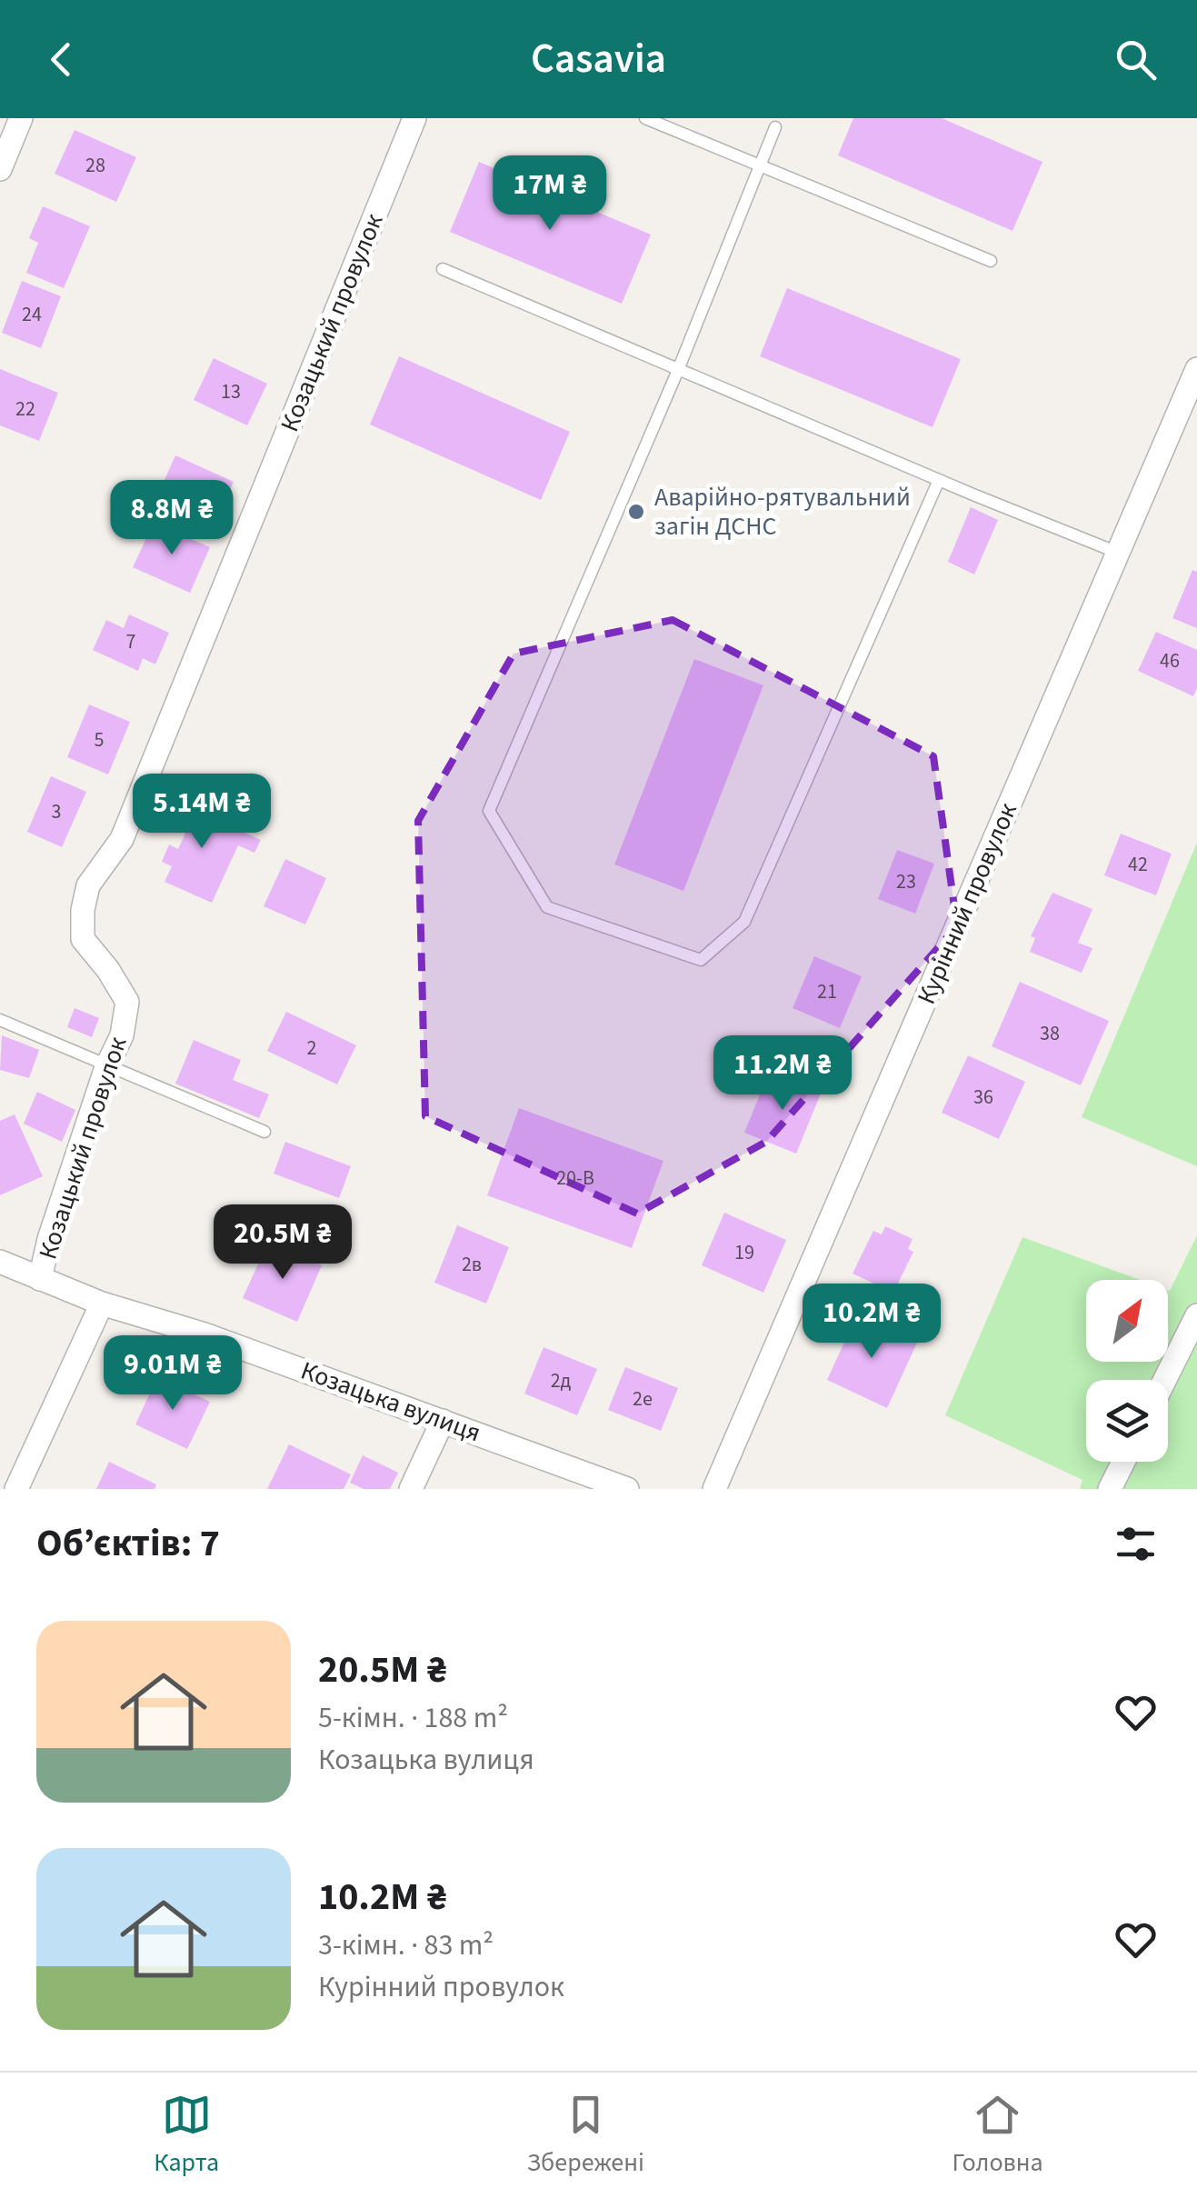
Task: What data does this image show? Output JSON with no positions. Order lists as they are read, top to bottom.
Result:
{
  "streets": {
    "street": ["Козацький провулок", "Курінний провулок", "Козацька вулиця"]
  },
  "crossings": [
    ["Козацький провулок", "Козацька вулиця"]
  ],
  "places": ["Аварійно-рятувальний загін ДСНС"],
  "house_numbers": [
    "28",
    "24",
    "13",
    "22",
    "7",
    "46",
    "5",
    "3",
    "42",
    "23",
    "21",
    "38",
    "2",
    "36",
    "20-В",
    "19",
    "2в",
    "2д",
    "2е"
  ],
  "north": "top right",
  "page": {
    "header": "Casavia",
    "price": [
      "17M ₴",
      "8.8M ₴",
      "5.14M ₴",
      "11.2M ₴",
      "20.5M ₴",
      "10.2M ₴",
      "9.01M ₴"
    ],
    "heading": "Об’єктів: 7",
    "list": [
      {
        "name": "20.5M ₴",
        "note": "5-кімн. · 188 m² · Козацька вулиця"
      },
      {
        "name": "10.2M ₴",
        "note": "3-кімн. · 83 m² · Курінний провулок"
      }
    ],
    "tabs": ["Карта", "Збережені", "Головна"]
  }
}
